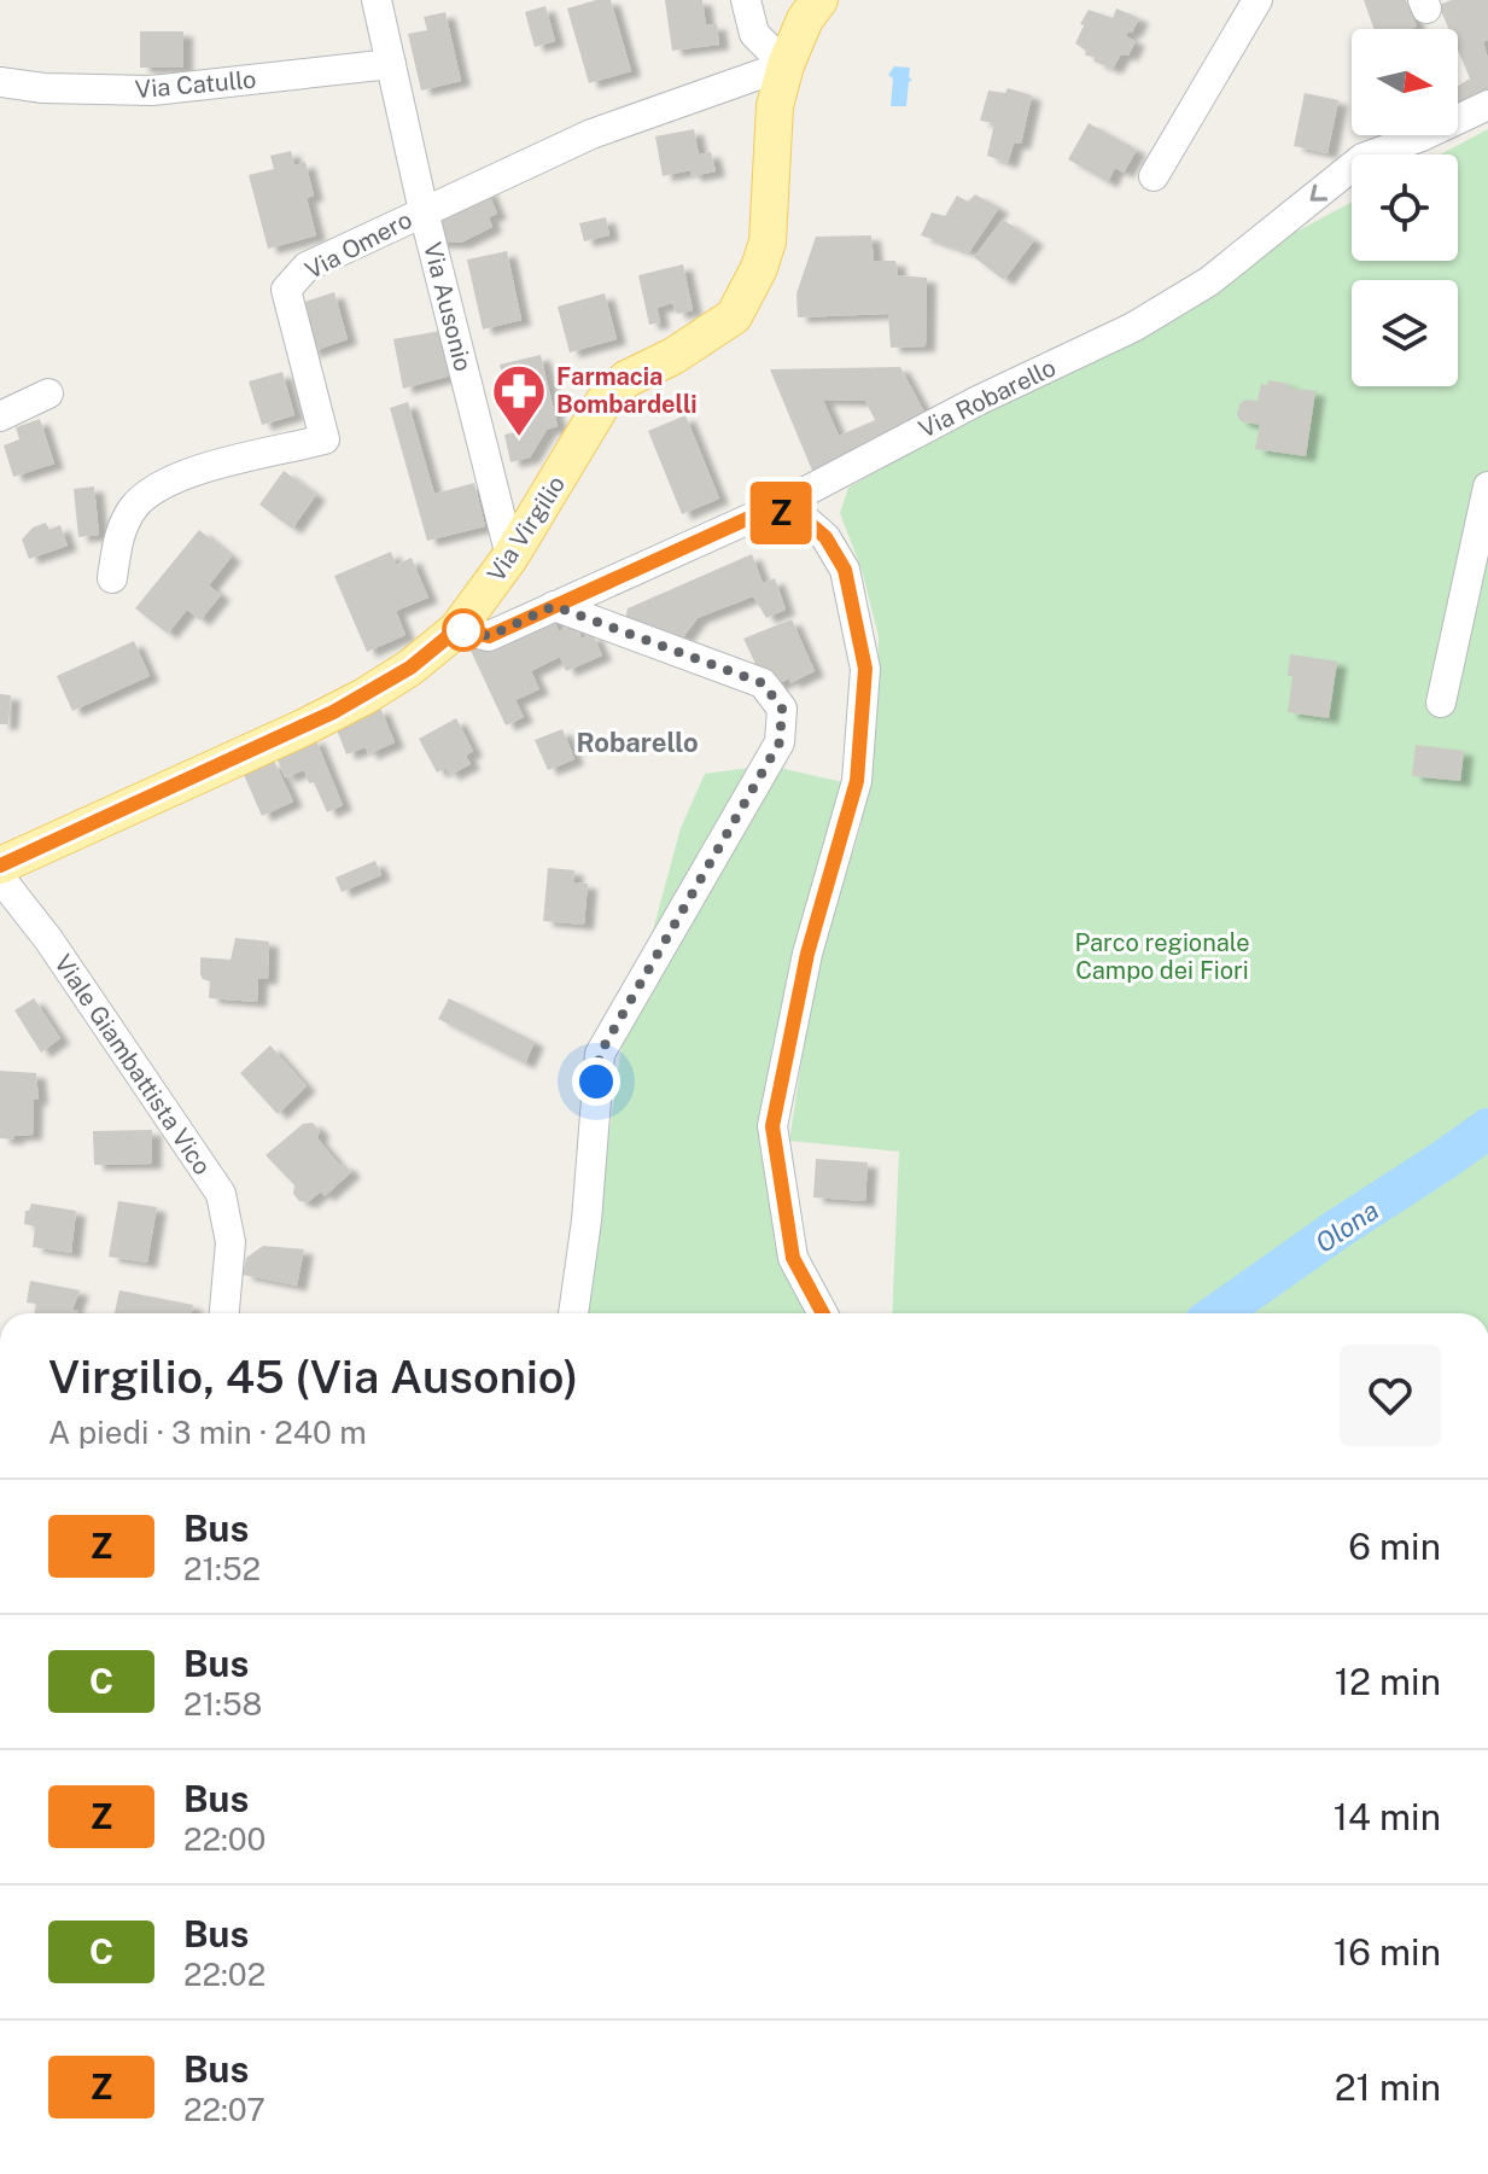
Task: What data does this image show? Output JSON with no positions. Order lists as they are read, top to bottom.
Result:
{
  "streets": {
    "main road": ["Via Virgilio"],
    "street": [
      "Via Catullo",
      "Via Omero",
      "Via Ausonio",
      "Via Robarello",
      "Viale Giambattista Vico"
    ]
  },
  "crossings": [
    ["Via Catullo", "Via Ausonio"],
    ["Via Omero", "Via Ausonio"],
    ["Via Omero", "Via Virgilio"],
    ["Via Ausonio", "Via Virgilio"],
    ["Via Robarello", "Via Virgilio"]
  ],
  "one_way": ["Via Robarello"],
  "districts": ["Robarello"],
  "water": ["Olona"],
  "parks": ["Parco regionale Campo dei Fiori"],
  "places": {
    "pharmacy": ["Farmacia Bombardelli"]
  },
  "lines": ["bus line Z"],
  "north": "right",
  "page": {
    "on_map": "Z",
    "heading": ["Virgilio, 45 (Via Ausonio)", "A piedi · 3 min · 240 m"],
    "list": [
      {
        "mark": "Z",
        "name": "Bus",
        "note": "21:52",
        "value": "6 min"
      },
      {
        "mark": "C",
        "name": "Bus",
        "note": "21:58",
        "value": "12 min"
      },
      {
        "mark": "Z",
        "name": "Bus",
        "note": "22:00",
        "value": "14 min"
      },
      {
        "mark": "C",
        "name": "Bus",
        "note": "22:02",
        "value": "16 min"
      },
      {
        "mark": "Z",
        "name": "Bus",
        "note": "22:07",
        "value": "21 min"
      }
    ]
  }
}
